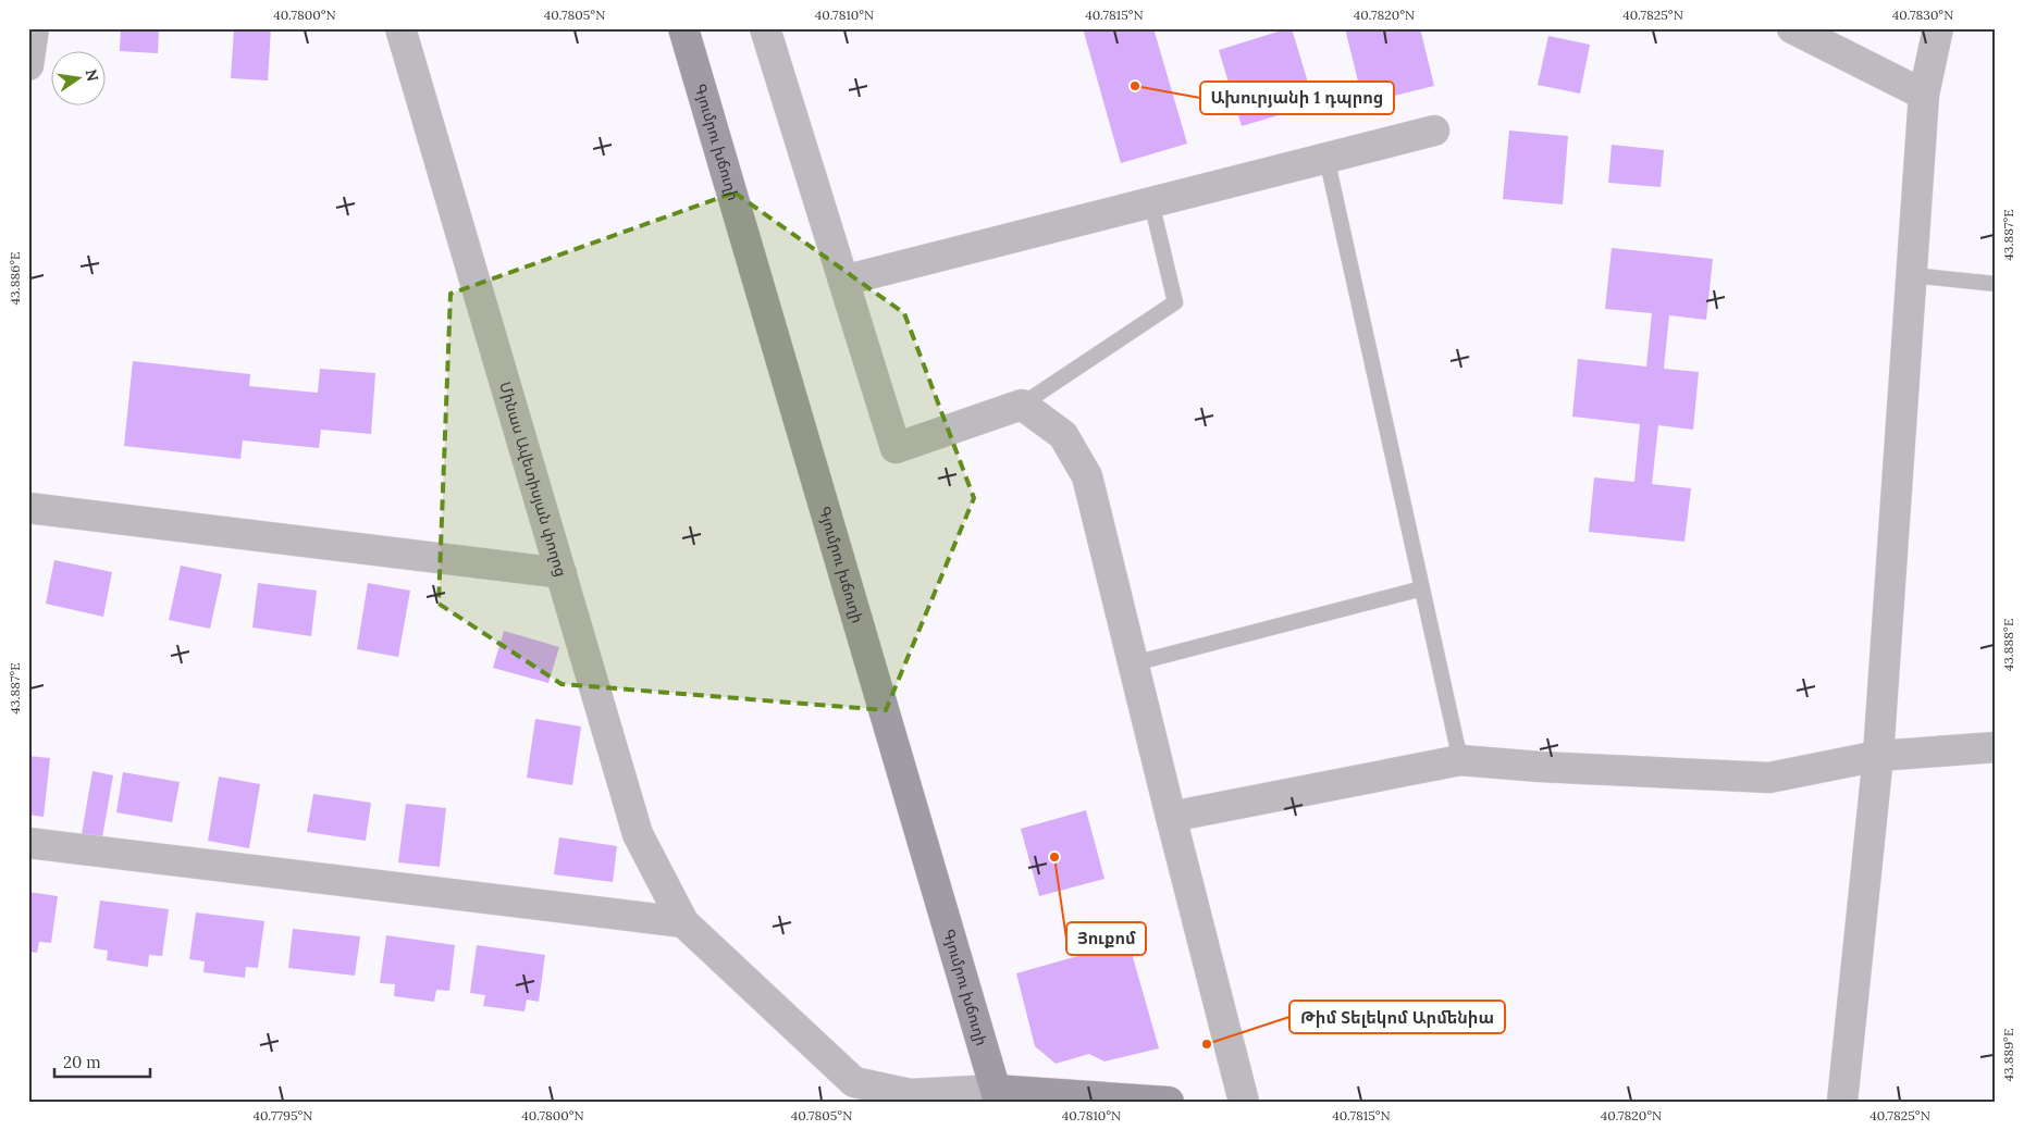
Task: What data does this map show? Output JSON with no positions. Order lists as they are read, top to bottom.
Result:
{
  "streets": {
    "main road": ["Գյումրու խճուղի"],
    "street": ["Մինաս Ավետիսյան փողոց"]
  },
  "crossings": [
    ["Գյումրու խճուղի", "Մինաս Ավետիսյան փողոց"]
  ],
  "places": ["Ախուրյանի 1 դպրոց", "Յուքոմ", "Թիմ Տելեկոմ Արմենիա"],
  "scale_bar": "20 m",
  "north": "right",
  "coordinates": [
    "40.7800°N",
    "40.7805°N",
    "40.7810°N",
    "40.7815°N",
    "40.7820°N",
    "40.7825°N",
    "40.7830°N",
    "43.887°E",
    "43.886°E",
    "43.888°E",
    "43.889°E",
    "40.7795°N"
  ]
}
